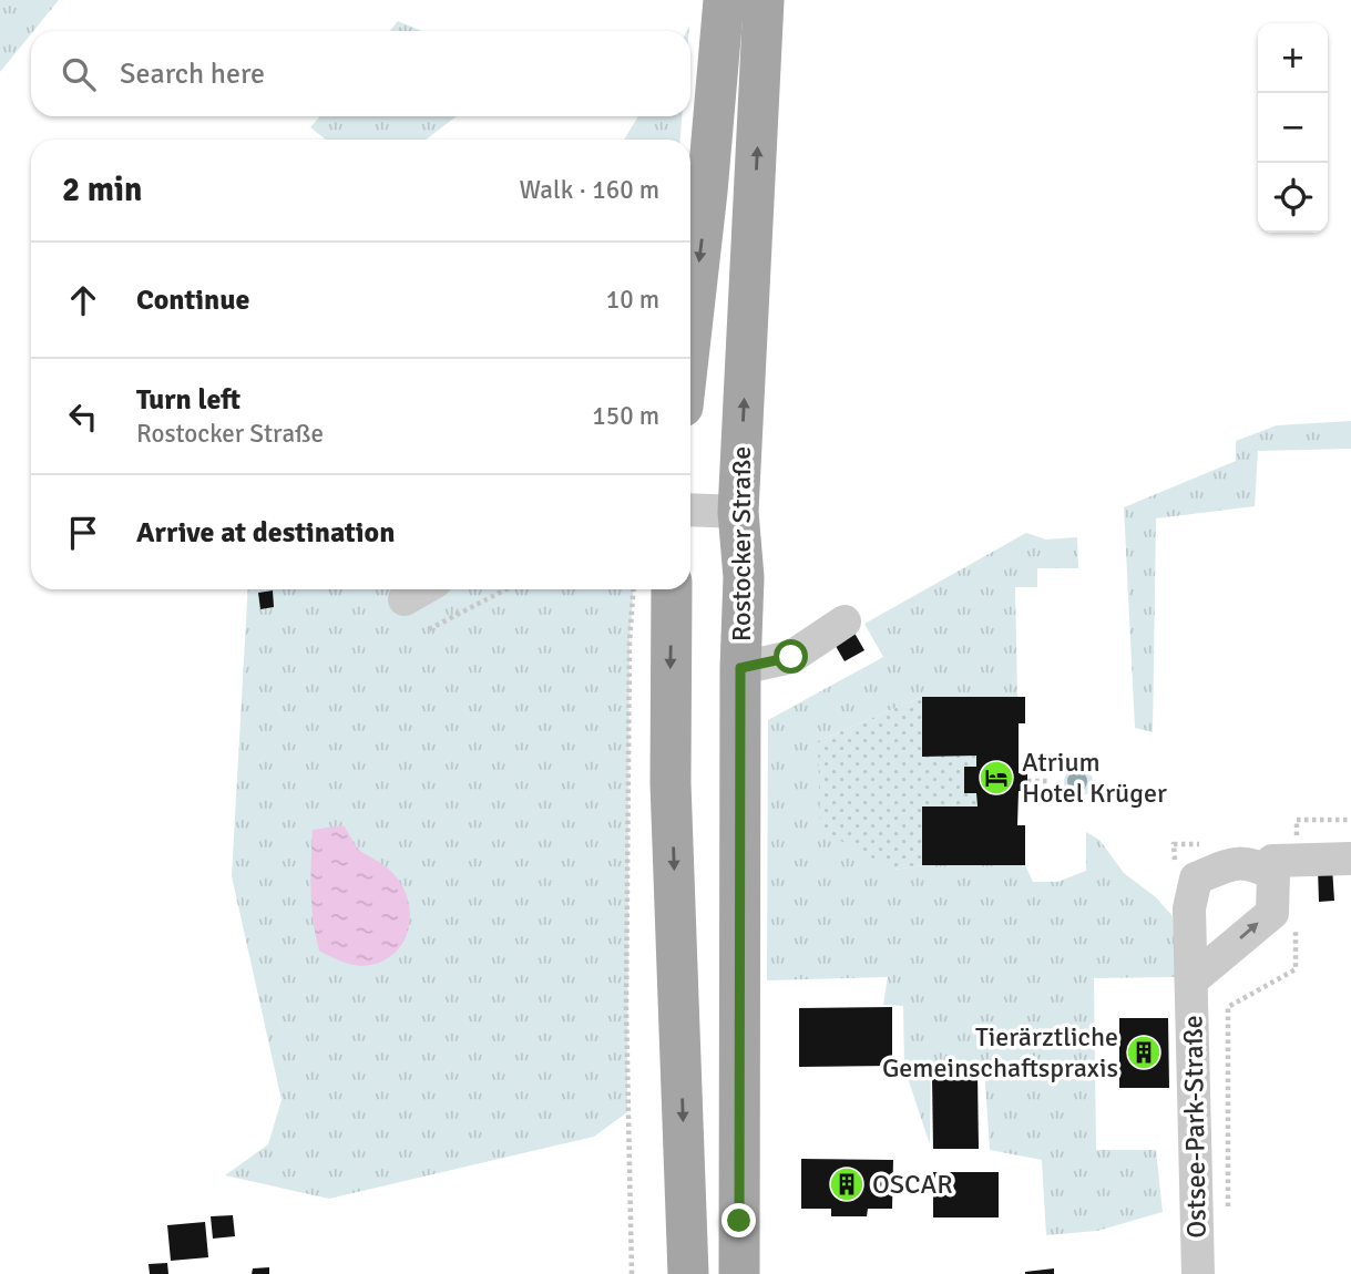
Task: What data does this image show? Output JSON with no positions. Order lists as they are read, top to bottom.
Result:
{
  "streets": {
    "main road": ["Rostocker Straße"],
    "street": ["Ostsee-Park-Straße"]
  },
  "places": {
    "hotel": ["Atrium Hotel Krüger"],
    "building": ["Tierärztliche Gemeinschaftspraxis", "OSCAR"]
  },
  "page": {
    "map_buttons": ["+", "−"],
    "search": "Search here",
    "heading": ["2 min", "Walk · 160 m"],
    "list": [
      ["Continue", "10 m"],
      ["Turn left", "Rostocker Straße", "150 m"],
      "Arrive at destination"
    ]
  }
}
